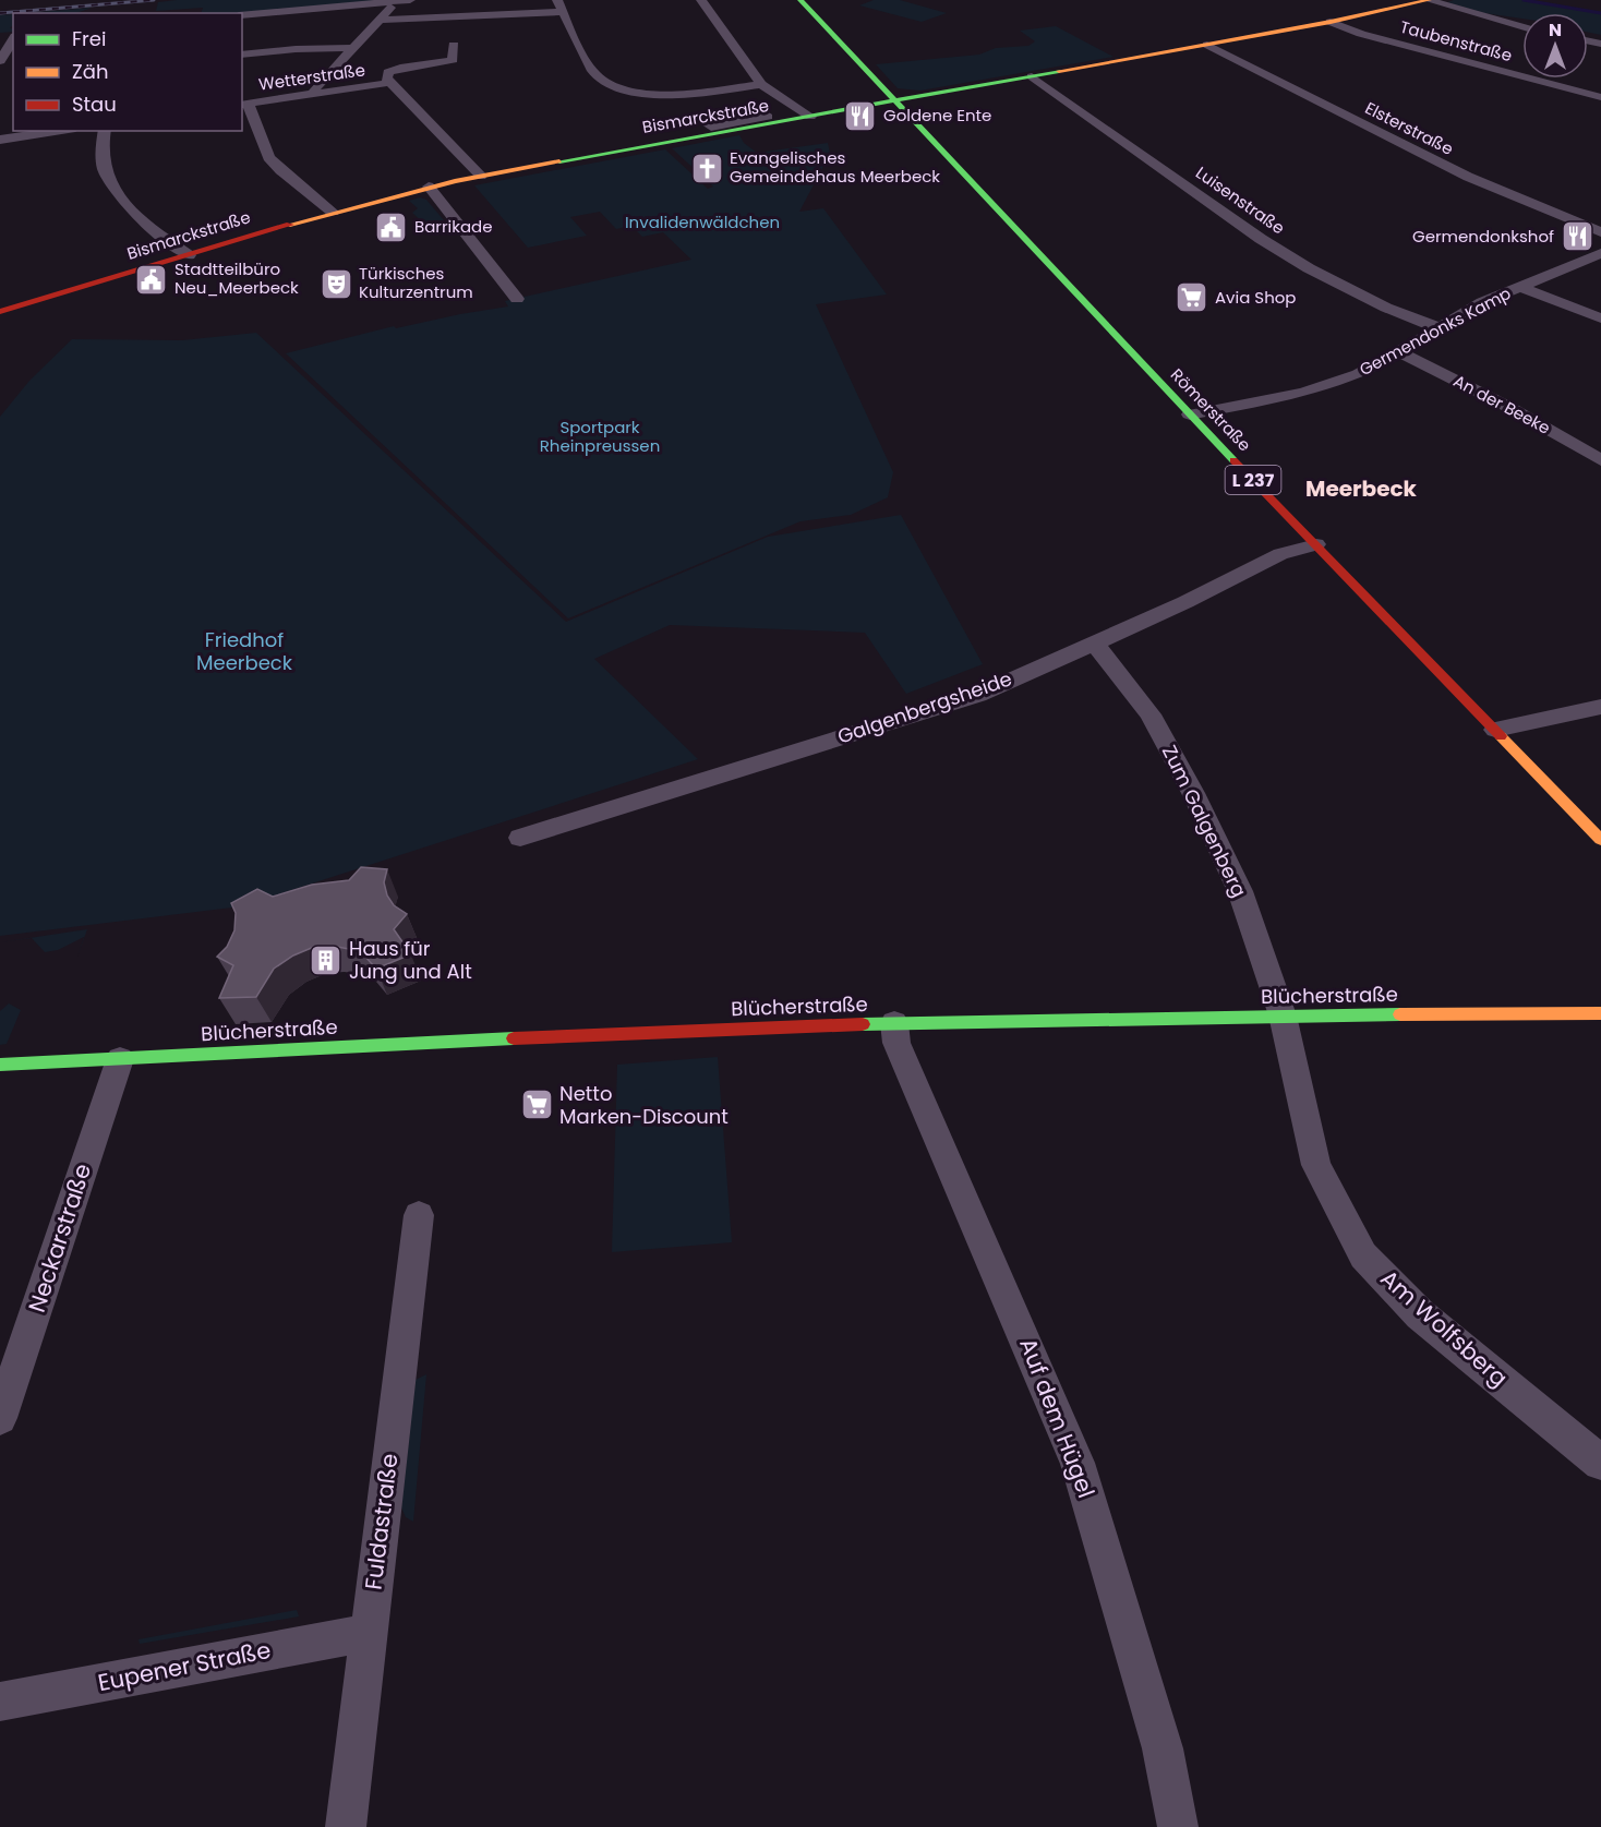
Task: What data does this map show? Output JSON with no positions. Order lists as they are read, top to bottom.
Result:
{
  "streets": {
    "main road": [
      "Bismarckstraße",
      "Römerstraße",
      "L 237",
      "Blücherstraße"
    ],
    "street": [
      "Taubenstraße",
      "Wetterstraße",
      "Elsterstraße",
      "Luisenstraße",
      "Germendonks Kamp",
      "An der Beeke",
      "Galgenbergsheide",
      "Zum Galgenberg",
      "Neckarstraße",
      "Am Wolfsberg",
      "Auf dem Hügel",
      "Fuldastraße",
      "Eupener Straße"
    ]
  },
  "crossings": [
    ["Taubenstraße", "Bismarckstraße"],
    ["Bismarckstraße", "Elsterstraße"],
    ["Bismarckstraße", "Luisenstraße"],
    ["Bismarckstraße", "Römerstraße"],
    ["Luisenstraße", "Germendonks Kamp"],
    ["Germendonks Kamp", "An der Beeke"],
    ["Germendonks Kamp", "Römerstraße"],
    ["Römerstraße", "Galgenbergsheide"],
    ["Galgenbergsheide", "Zum Galgenberg"],
    ["Zum Galgenberg", "Blücherstraße"],
    ["Zum Galgenberg", "Am Wolfsberg"],
    ["Blücherstraße", "Neckarstraße"],
    ["Blücherstraße", "Am Wolfsberg"],
    ["Blücherstraße", "Auf dem Hügel"],
    ["Fuldastraße", "Eupener Straße"]
  ],
  "districts": ["Meerbeck"],
  "parks": ["Invalidenwäldchen", "Sportpark Rheinpreussen", "Friedhof Meerbeck"],
  "places": {
    "restaurant": ["Goldene Ente", "Germendonkshof"],
    "church": ["Evangelisches Gemeindehaus Meerbeck"],
    "public building": ["Barrikade", "Stadtteilbüro Neu_Meerbeck"],
    "theatre": ["Türkisches Kulturzentrum"],
    "supermarket": ["Avia Shop", "Netto Marken-Discount"],
    "building": ["Haus für Jung und Alt"]
  },
  "legend": ["Frei", "Zäh", "Stau"],
  "north": "top"
}
